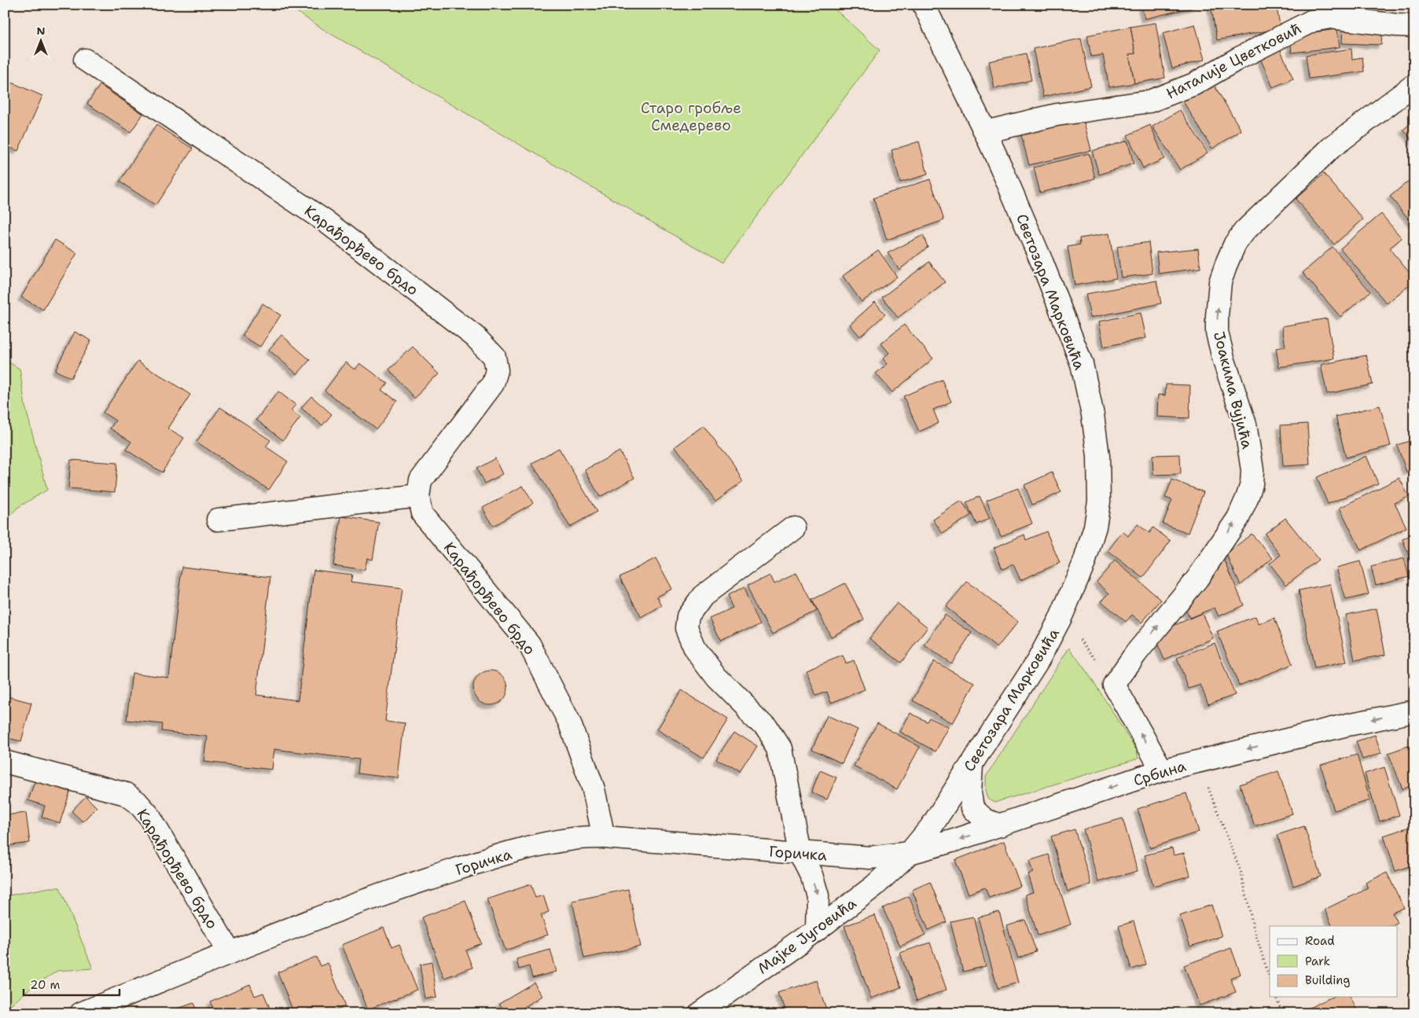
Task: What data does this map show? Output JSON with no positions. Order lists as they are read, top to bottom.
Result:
{
  "streets": {
    "street": [
      "Наталије Цветковић",
      "Карађорђево брдо",
      "Светозара Марковића",
      "Јоакима Вујића",
      "Србина",
      "Горичка",
      "Мајке Југовића"
    ]
  },
  "crossings": [
    ["Наталије Цветковић", "Светозара Марковића"],
    ["Карађорђево брдо", "Горичка"],
    ["Светозара Марковића", "Србина"],
    ["Светозара Марковића", "Горичка"],
    ["Светозара Марковића", "Мајке Југовића"],
    ["Србина", "Горичка"],
    ["Србина", "Мајке Југовића"],
    ["Горичка", "Мајке Југовића"]
  ],
  "one_way": ["Јоакима Вујића", "Србина"],
  "parks": ["Старо гробље Смедерево"],
  "legend": ["Road", "Park", "Building"],
  "scale_bar": "20 m",
  "north": "top"
}
